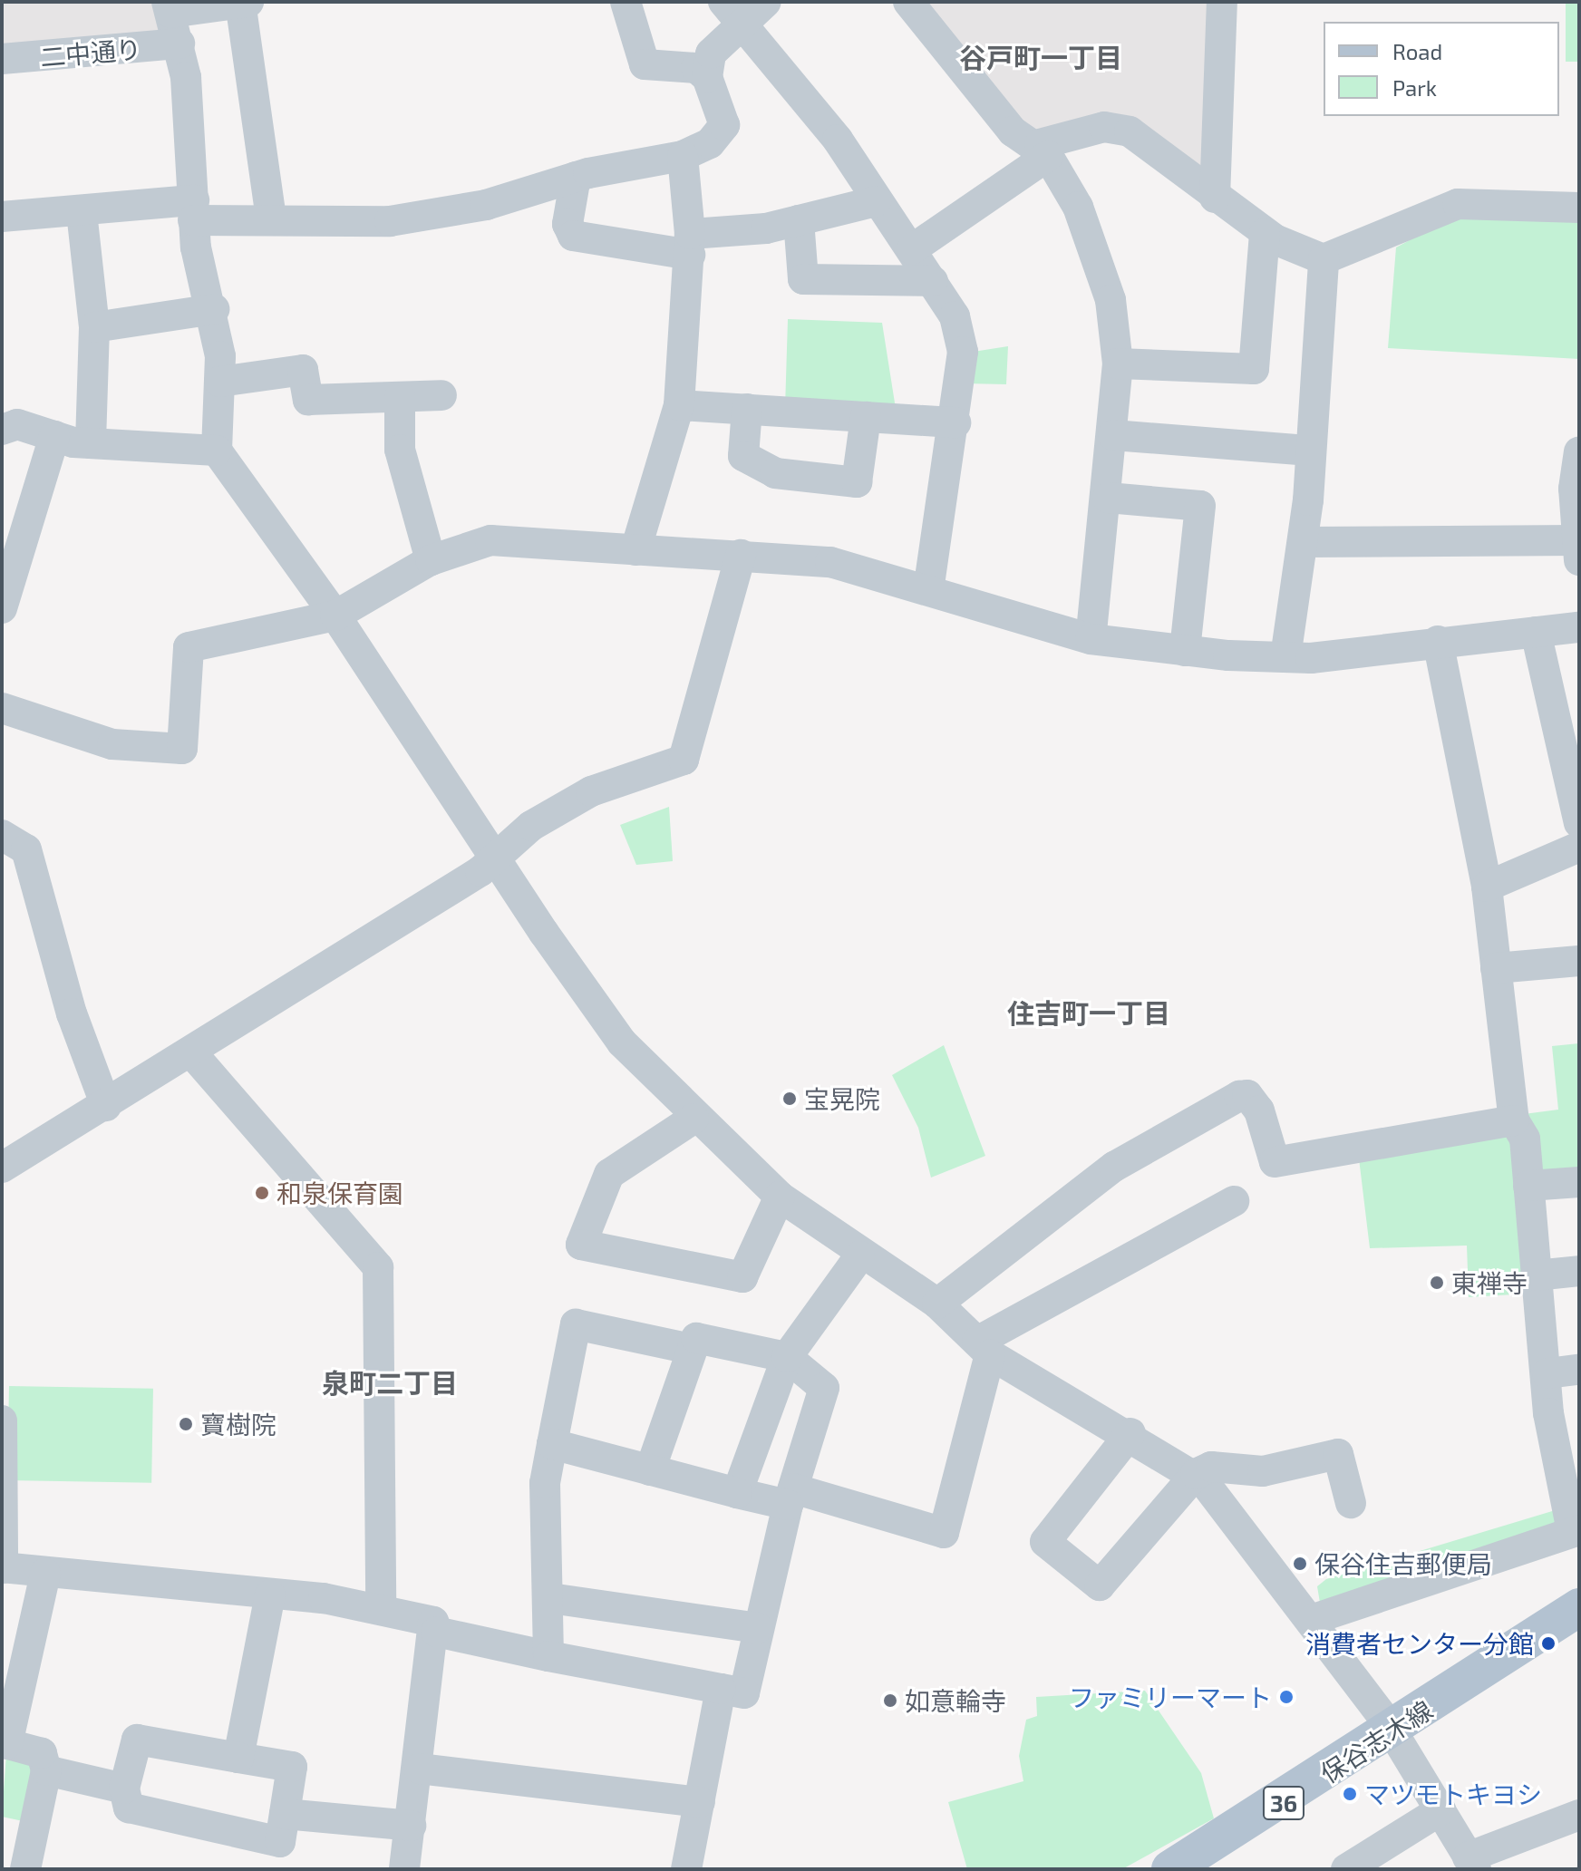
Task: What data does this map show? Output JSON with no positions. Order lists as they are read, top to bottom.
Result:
{
  "streets": {
    "main road": ["保谷志木線", "36"],
    "street": ["二中通り"]
  },
  "districts": ["谷戸町一丁目", "住吉町一丁目", "泉町二丁目"],
  "places": [
    "宝晃院",
    "和泉保育園",
    "東禅寺",
    "寶樹院",
    "保谷住吉郵便局",
    "消費者センター分館",
    "ファミリーマート",
    "如意輪寺",
    "マツモトキヨシ"
  ],
  "legend": ["Road", "Park"]
}
